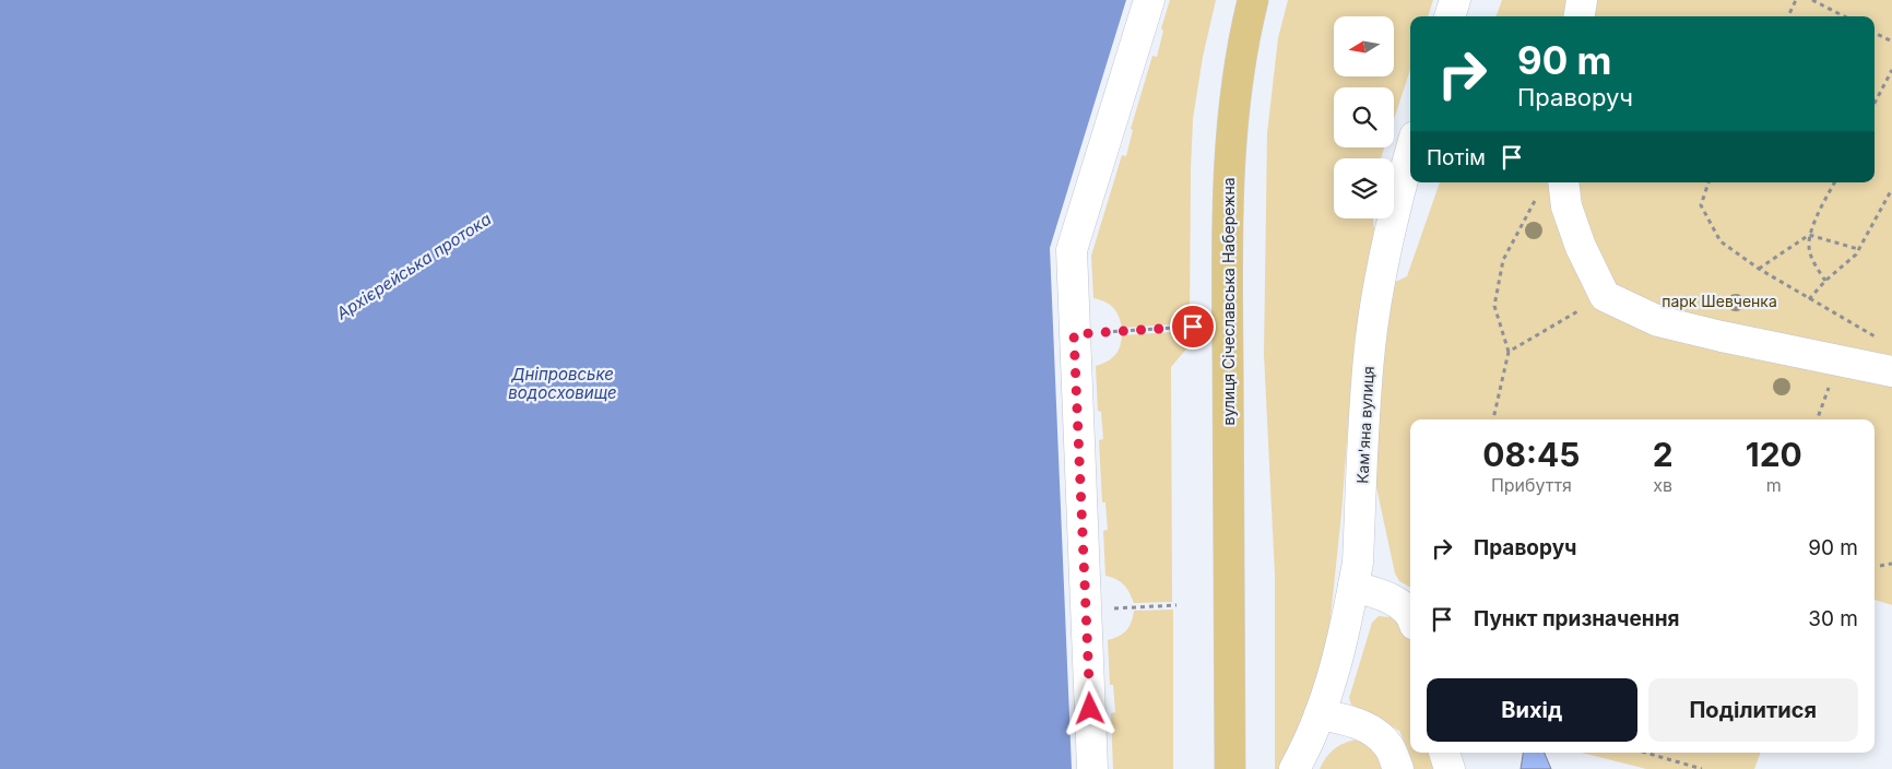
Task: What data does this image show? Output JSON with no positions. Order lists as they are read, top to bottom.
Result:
{
  "streets": {
    "main road": ["вулиця Січеславська Набережна"],
    "street": ["Кам'яна вулиця"]
  },
  "water": ["Архієрейська протока", "Дніпровське водосховище"],
  "parks": ["парк Шевченка"],
  "north": "left",
  "page": {
    "turn": ["90 m", "Праворуч"],
    "then": "Потім",
    "eta": [
      "08:45",
      "Прибуття",
      "2",
      "хв",
      "120",
      "m"
    ],
    "list": [
      {
        "name": "Праворуч",
        "value": "90 m"
      },
      {
        "name": "Пункт призначення",
        "value": "30 m"
      }
    ],
    "buttons": ["Вихід", "Поділитися"]
  }
}
